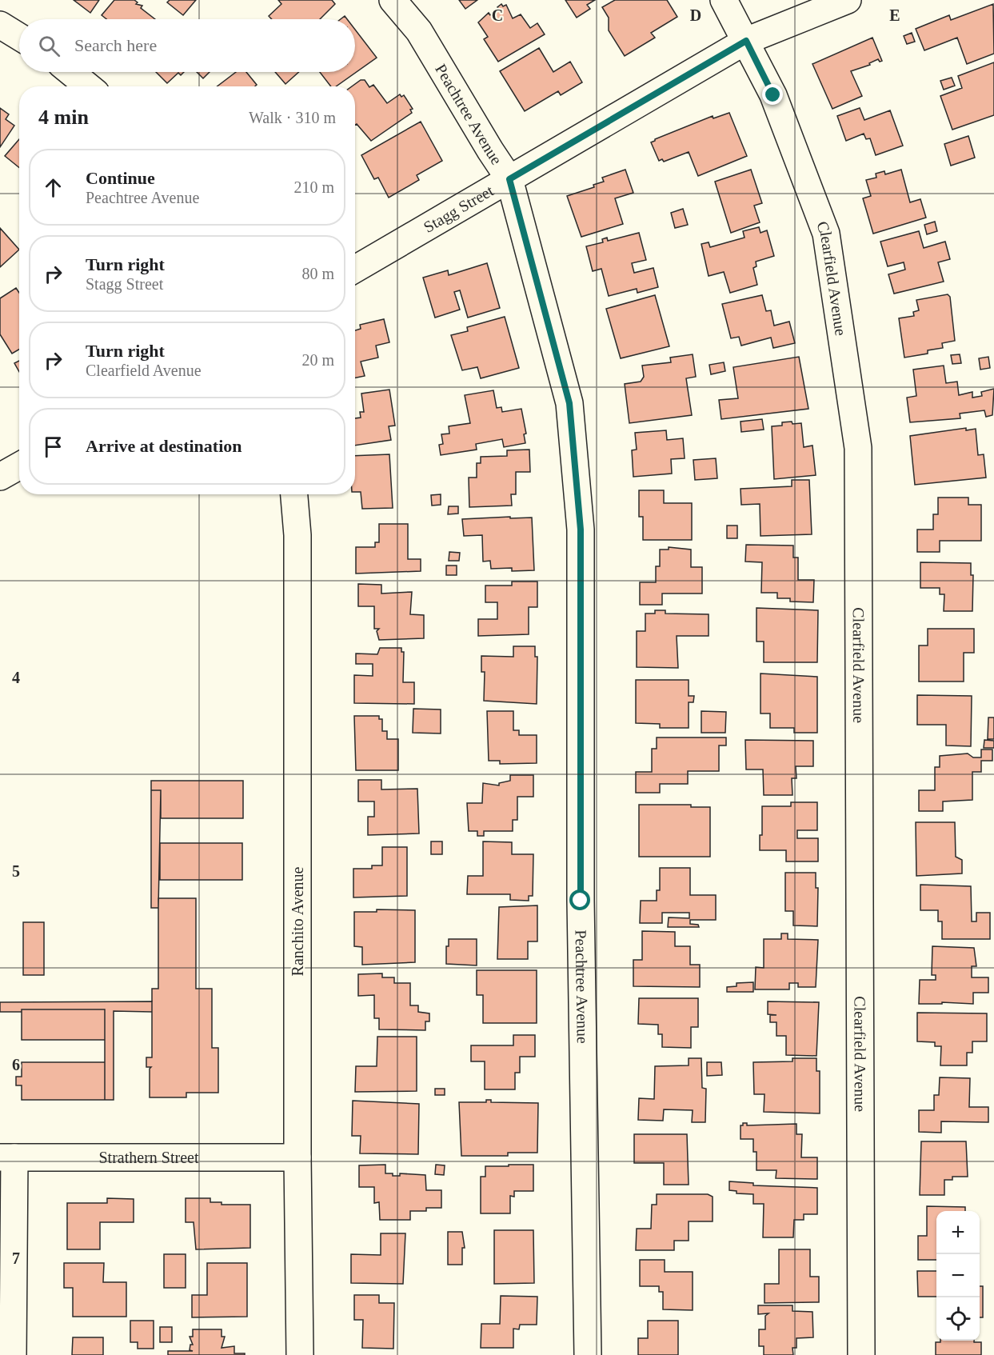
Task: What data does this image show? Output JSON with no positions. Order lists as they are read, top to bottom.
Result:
{
  "streets": {
    "street": [
      "Peachtree Avenue",
      "Stagg Street",
      "Clearfield Avenue",
      "Ranchito Avenue",
      "Strathern Street"
    ]
  },
  "crossings": [
    ["Peachtree Avenue", "Stagg Street"],
    ["Stagg Street", "Clearfield Avenue"],
    ["Ranchito Avenue", "Strathern Street"]
  ],
  "page": {
    "search": "Search here",
    "heading": ["4 min", "Walk · 310 m"],
    "list": [
      ["Continue", "Peachtree Avenue", "210 m"],
      ["Turn right", "Stagg Street", "80 m"],
      ["Turn right", "Clearfield Avenue", "20 m"],
      "Arrive at destination"
    ],
    "map_buttons": ["+", "−"]
  },
  "grid": {
    "columns": ["C", "D", "E"],
    "rows": [
      "4",
      "5",
      "6",
      "7"
    ]
  }
}
